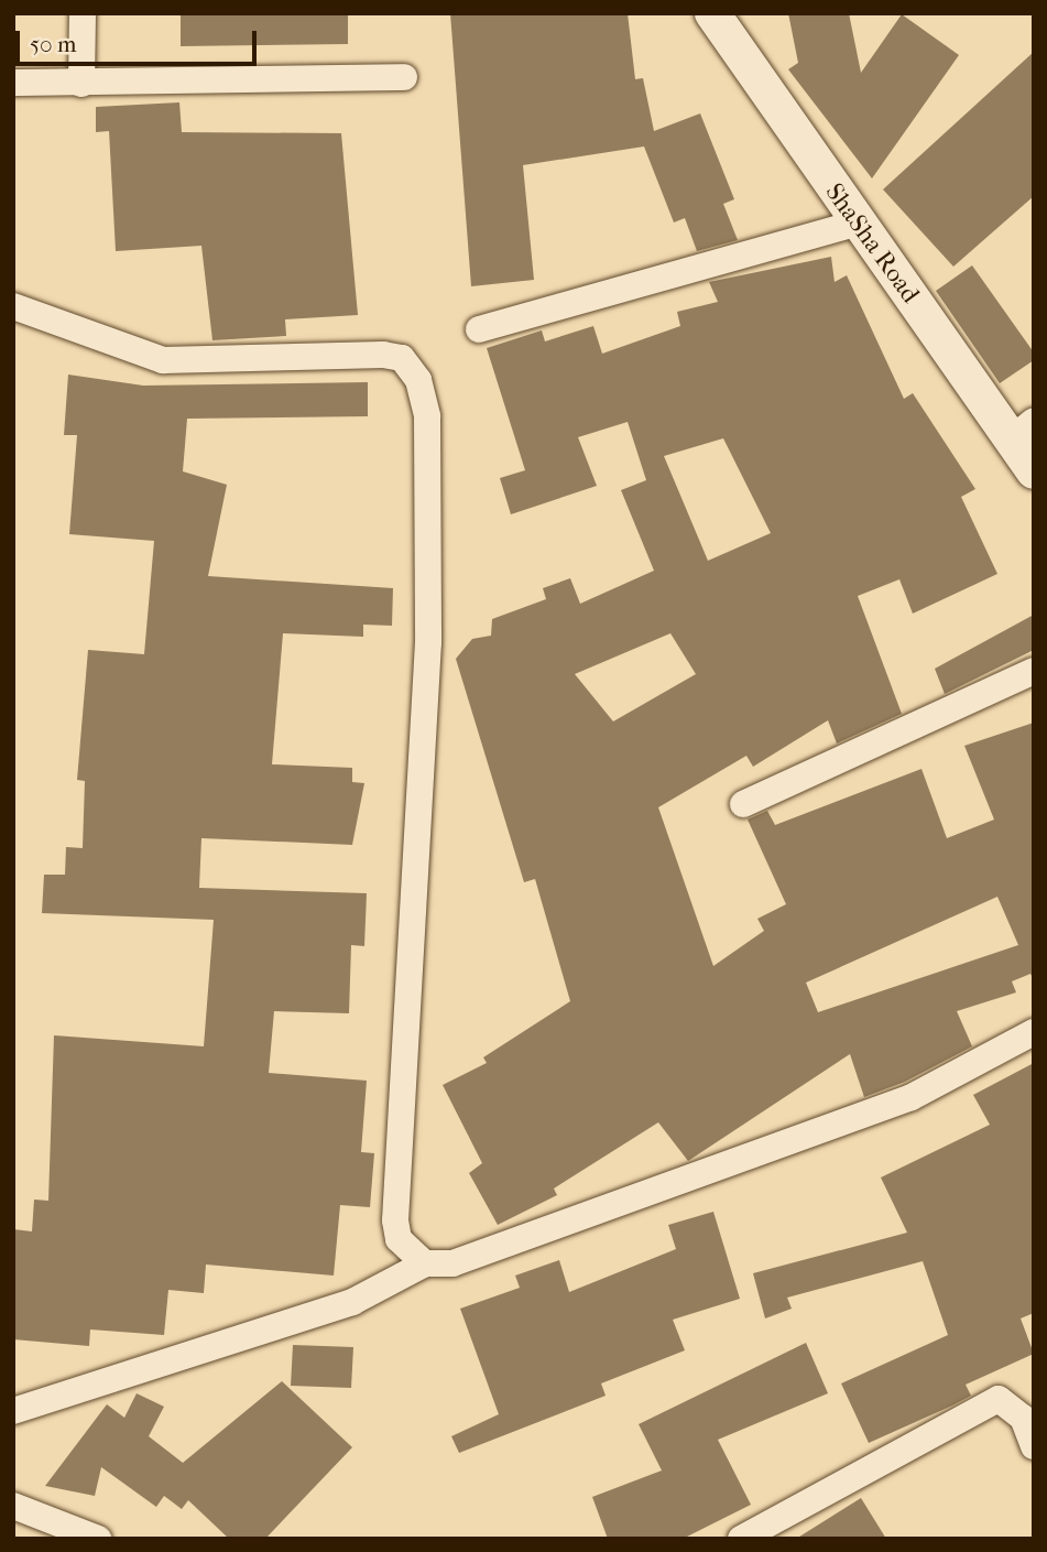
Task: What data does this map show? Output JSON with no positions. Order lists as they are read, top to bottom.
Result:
{
  "streets": {
    "street": ["ShaSha Road"]
  },
  "scale_bar": "50 m"
}
